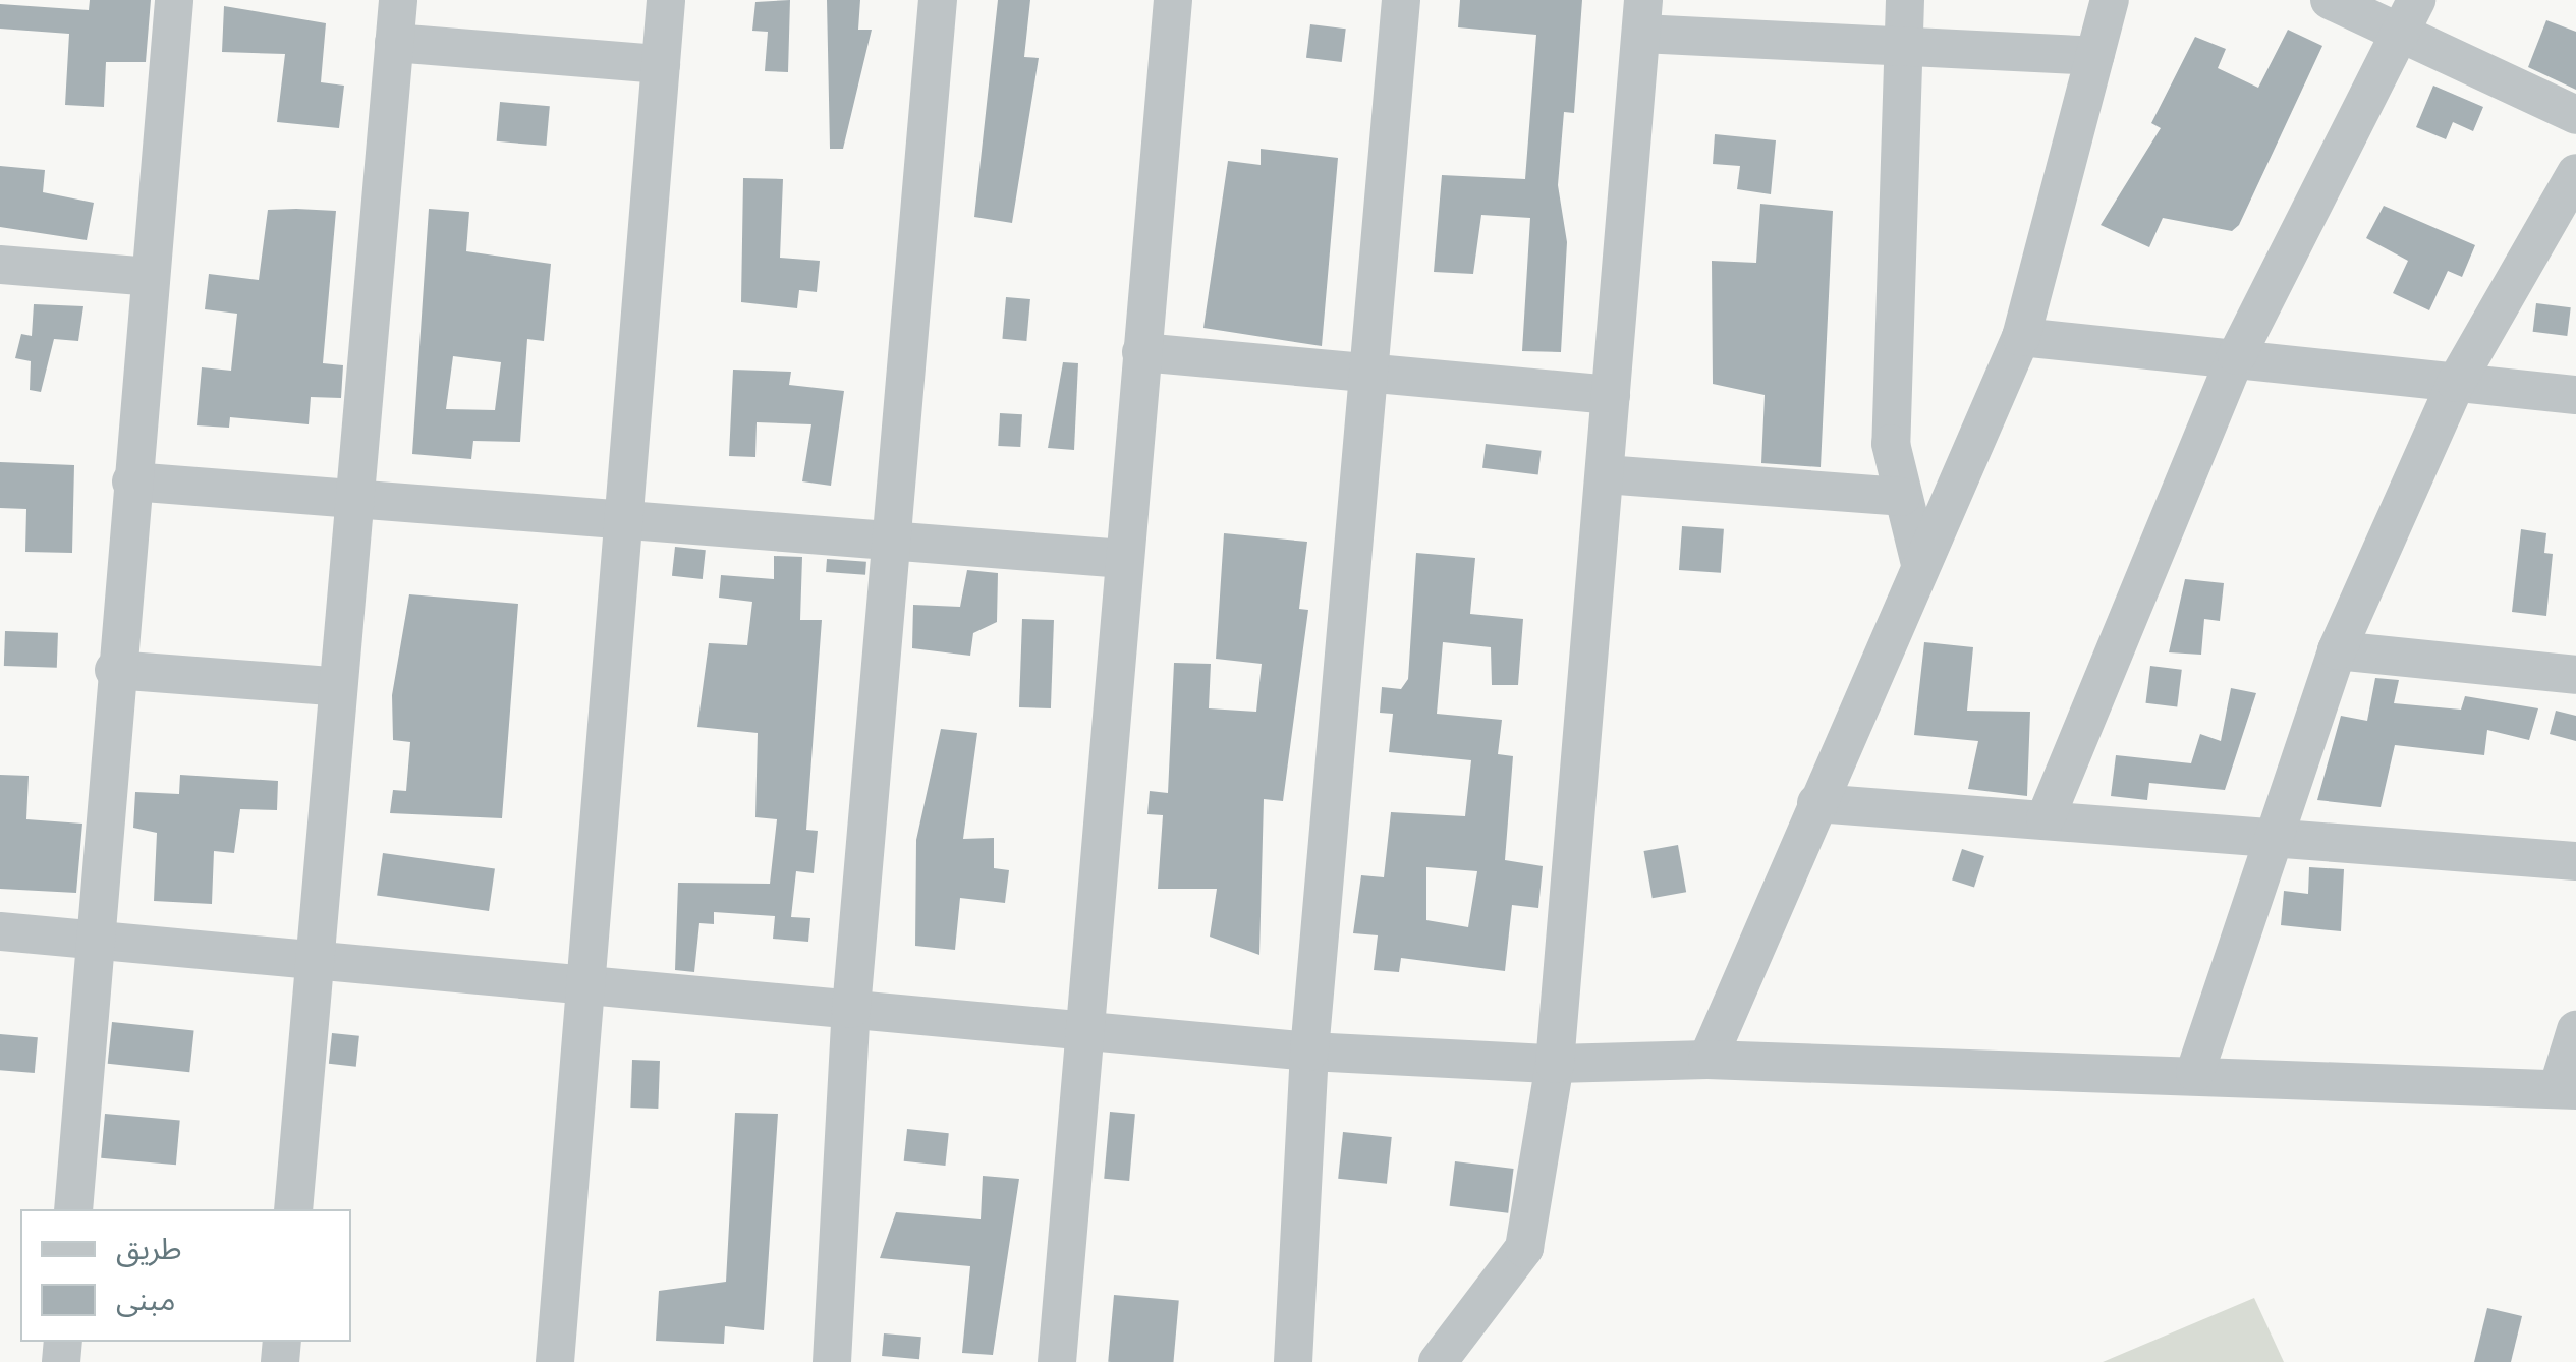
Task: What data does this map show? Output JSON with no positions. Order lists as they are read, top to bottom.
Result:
{
  "legend": ["طريق", "مبنى"]
}
